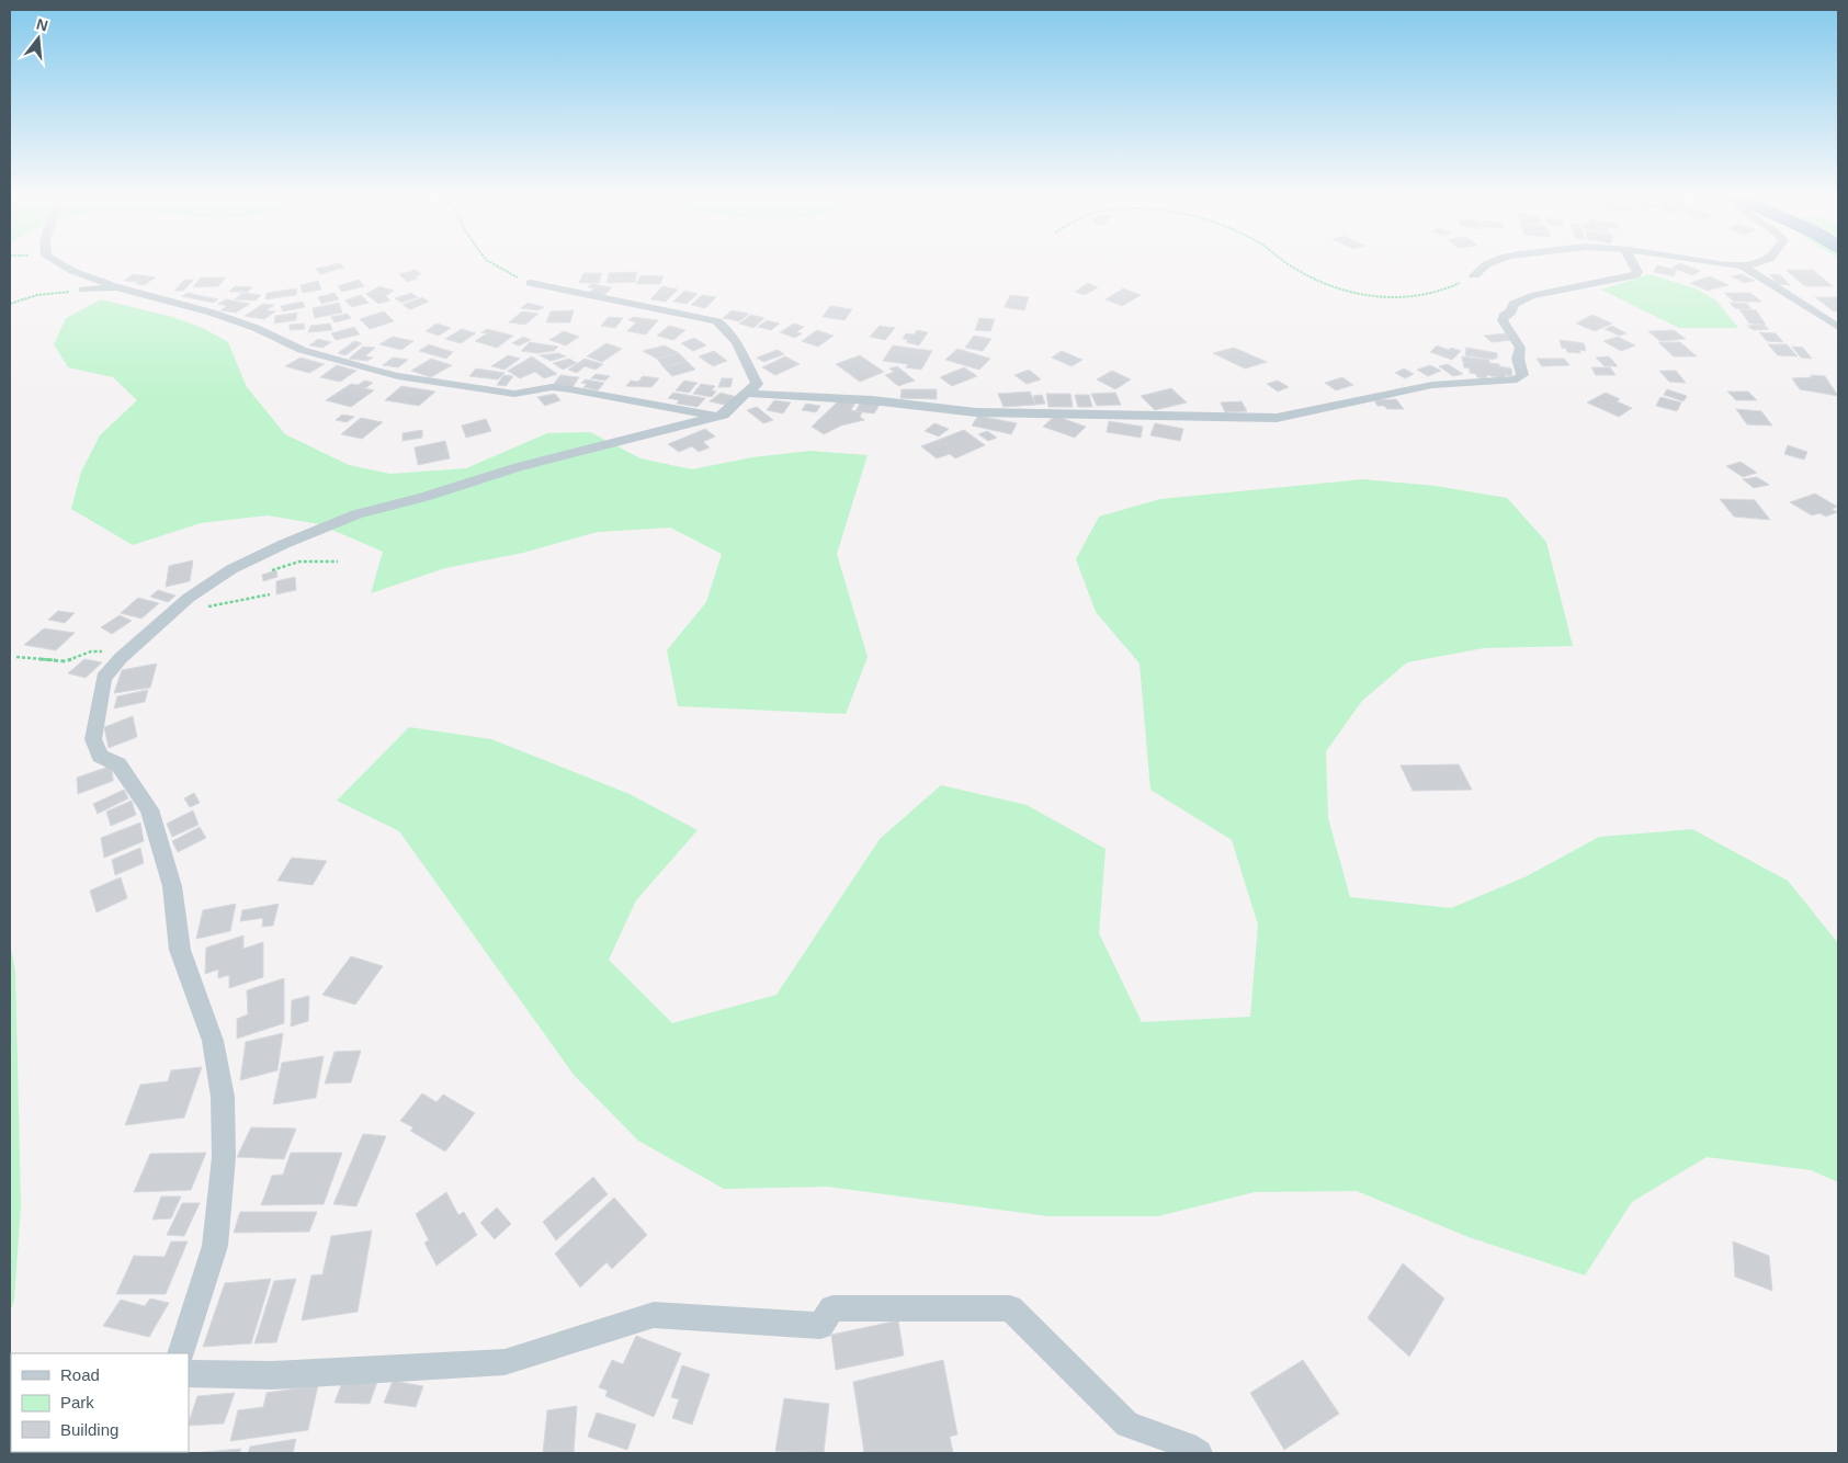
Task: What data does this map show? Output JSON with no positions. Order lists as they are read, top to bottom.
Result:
{
  "legend": ["Road", "Park", "Building"],
  "north": "top"
}
